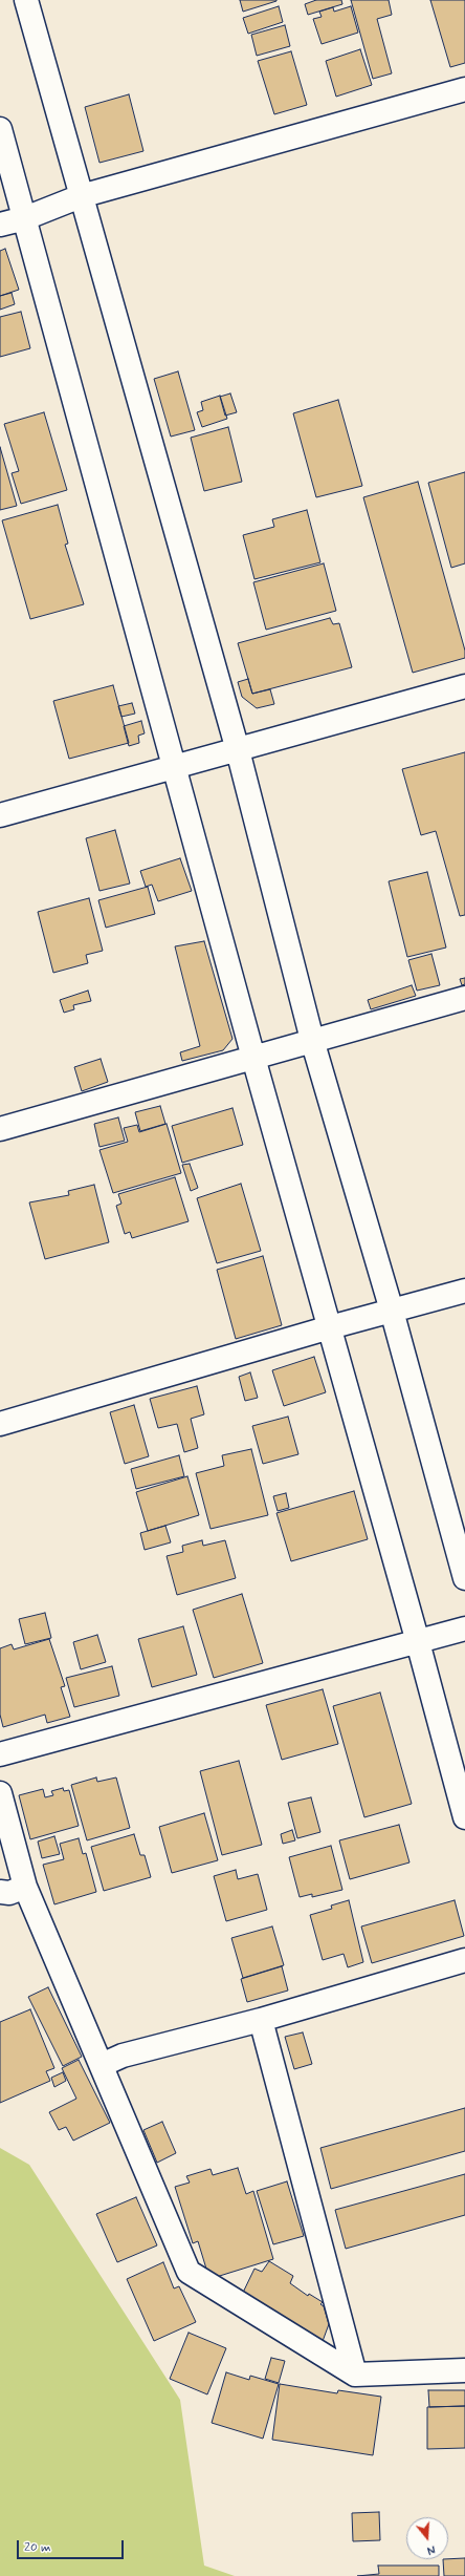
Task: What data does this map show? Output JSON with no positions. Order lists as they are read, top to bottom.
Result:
{
  "scale_bar": "20 m",
  "north": "bottom"
}
